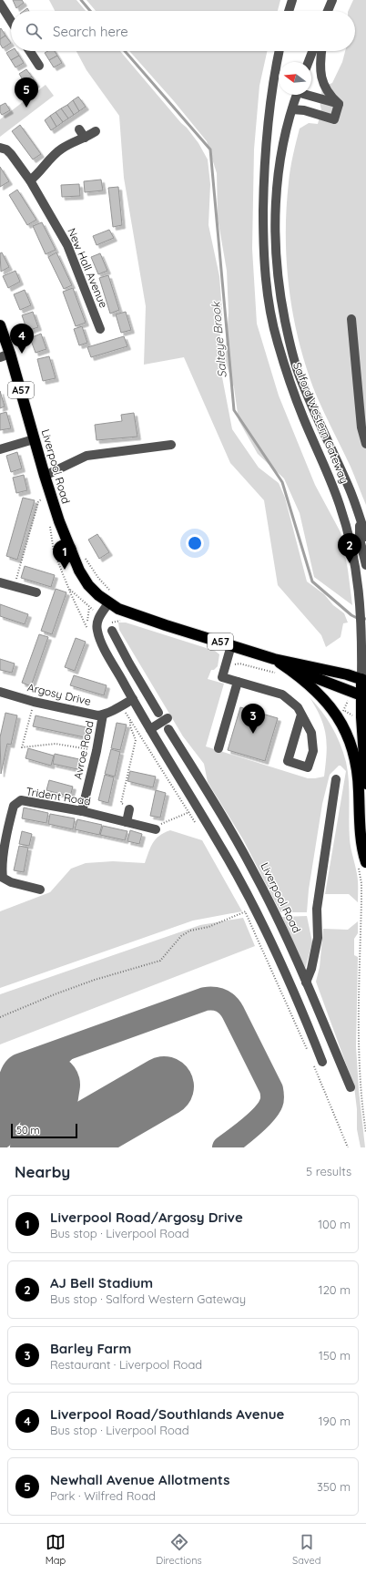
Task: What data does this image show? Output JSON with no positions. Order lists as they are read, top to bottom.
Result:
{
  "streets": {
    "highway": ["A57", "Liverpool Road"],
    "street": [
      "New Hall Avenue",
      "Salford Western Gateway",
      "Argosy Drive",
      "Avroe Road",
      "Trident Road"
    ]
  },
  "crossings": [
    ["A57", "Liverpool Road"],
    ["Salford Western Gateway", "Liverpool Road"],
    ["Argosy Drive", "Avroe Road"],
    ["Avroe Road", "Trident Road"]
  ],
  "water": ["Salteye Brook"],
  "scale_bar": "50 m",
  "north": "left",
  "page": {
    "search": "Search here",
    "pins": [
      "5",
      "4",
      "2",
      "1",
      "3"
    ],
    "scale": "50 m",
    "heading": ["Nearby", "5 results"],
    "list": [
      {
        "mark": "1",
        "name": "Liverpool Road/Argosy Drive",
        "note": "Bus stop · Liverpool Road",
        "value": "100 m"
      },
      {
        "mark": "2",
        "name": "AJ Bell Stadium",
        "note": "Bus stop · Salford Western Gateway",
        "value": "120 m"
      },
      {
        "mark": "3",
        "name": "Barley Farm",
        "note": "Restaurant · Liverpool Road",
        "value": "150 m"
      },
      {
        "mark": "4",
        "name": "Liverpool Road/Southlands Avenue",
        "note": "Bus stop · Liverpool Road",
        "value": "190 m"
      },
      {
        "mark": "5",
        "name": "Newhall Avenue Allotments",
        "note": "Park · Wilfred Road",
        "value": "350 m"
      }
    ],
    "nav": ["Map", "Directions", "Saved"]
  }
}
